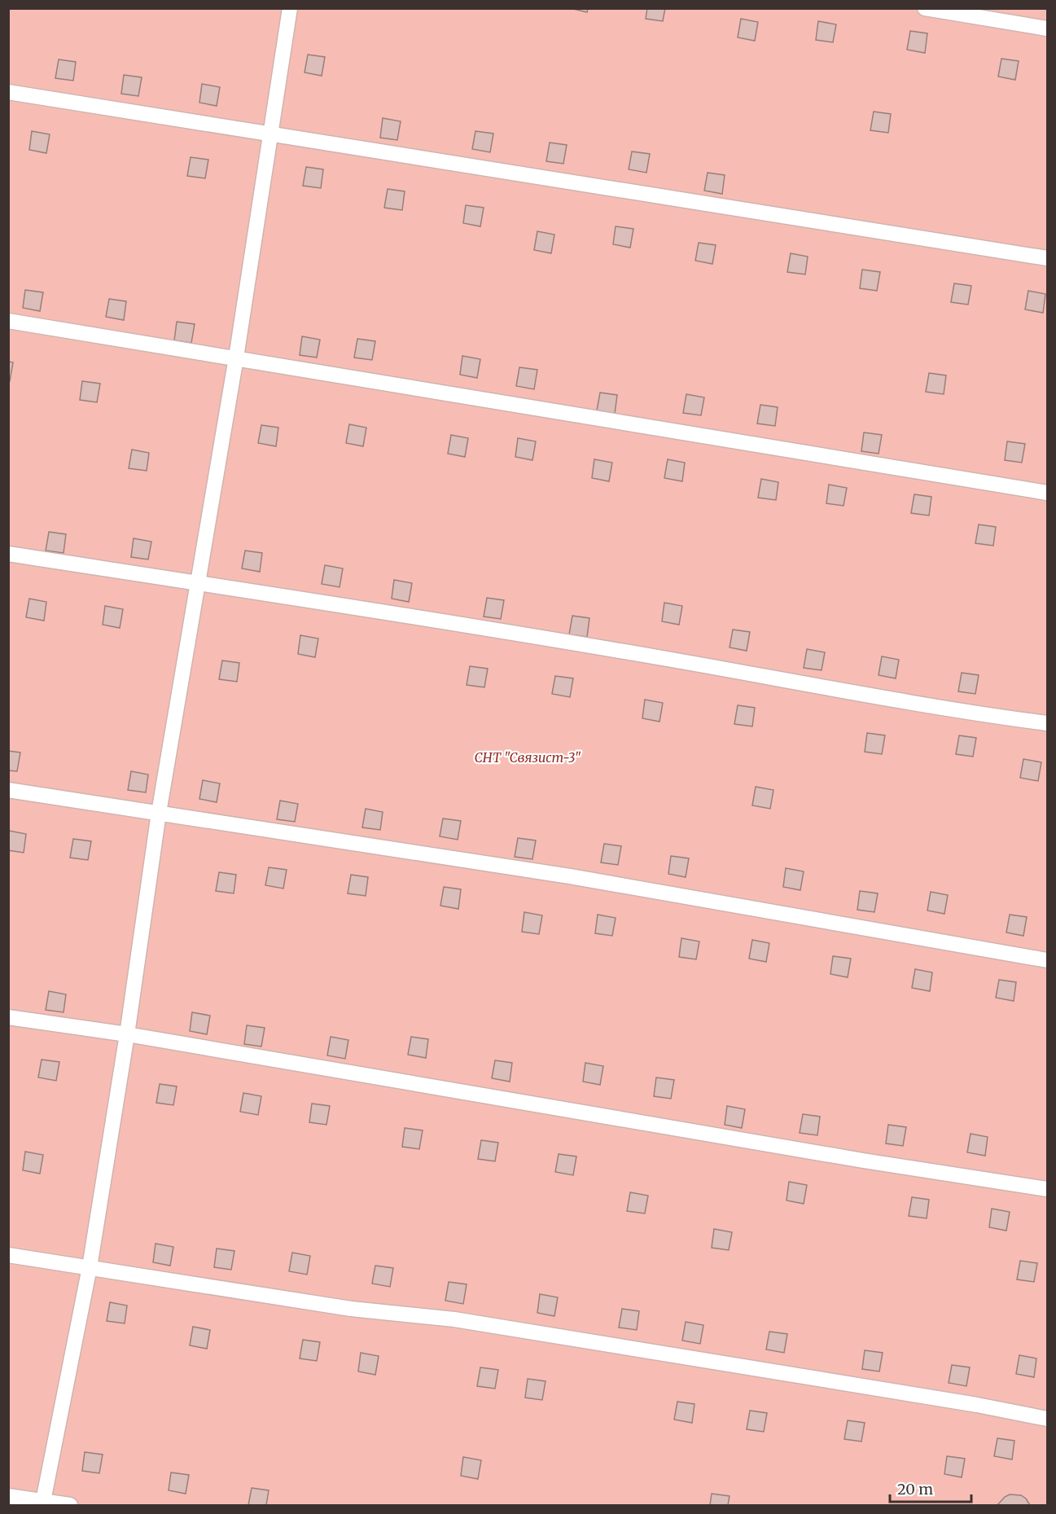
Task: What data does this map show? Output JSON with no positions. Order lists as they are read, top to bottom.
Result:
{
  "parks": ["СНТ \"Связист-3\""],
  "scale_bar": "20 m"
}
